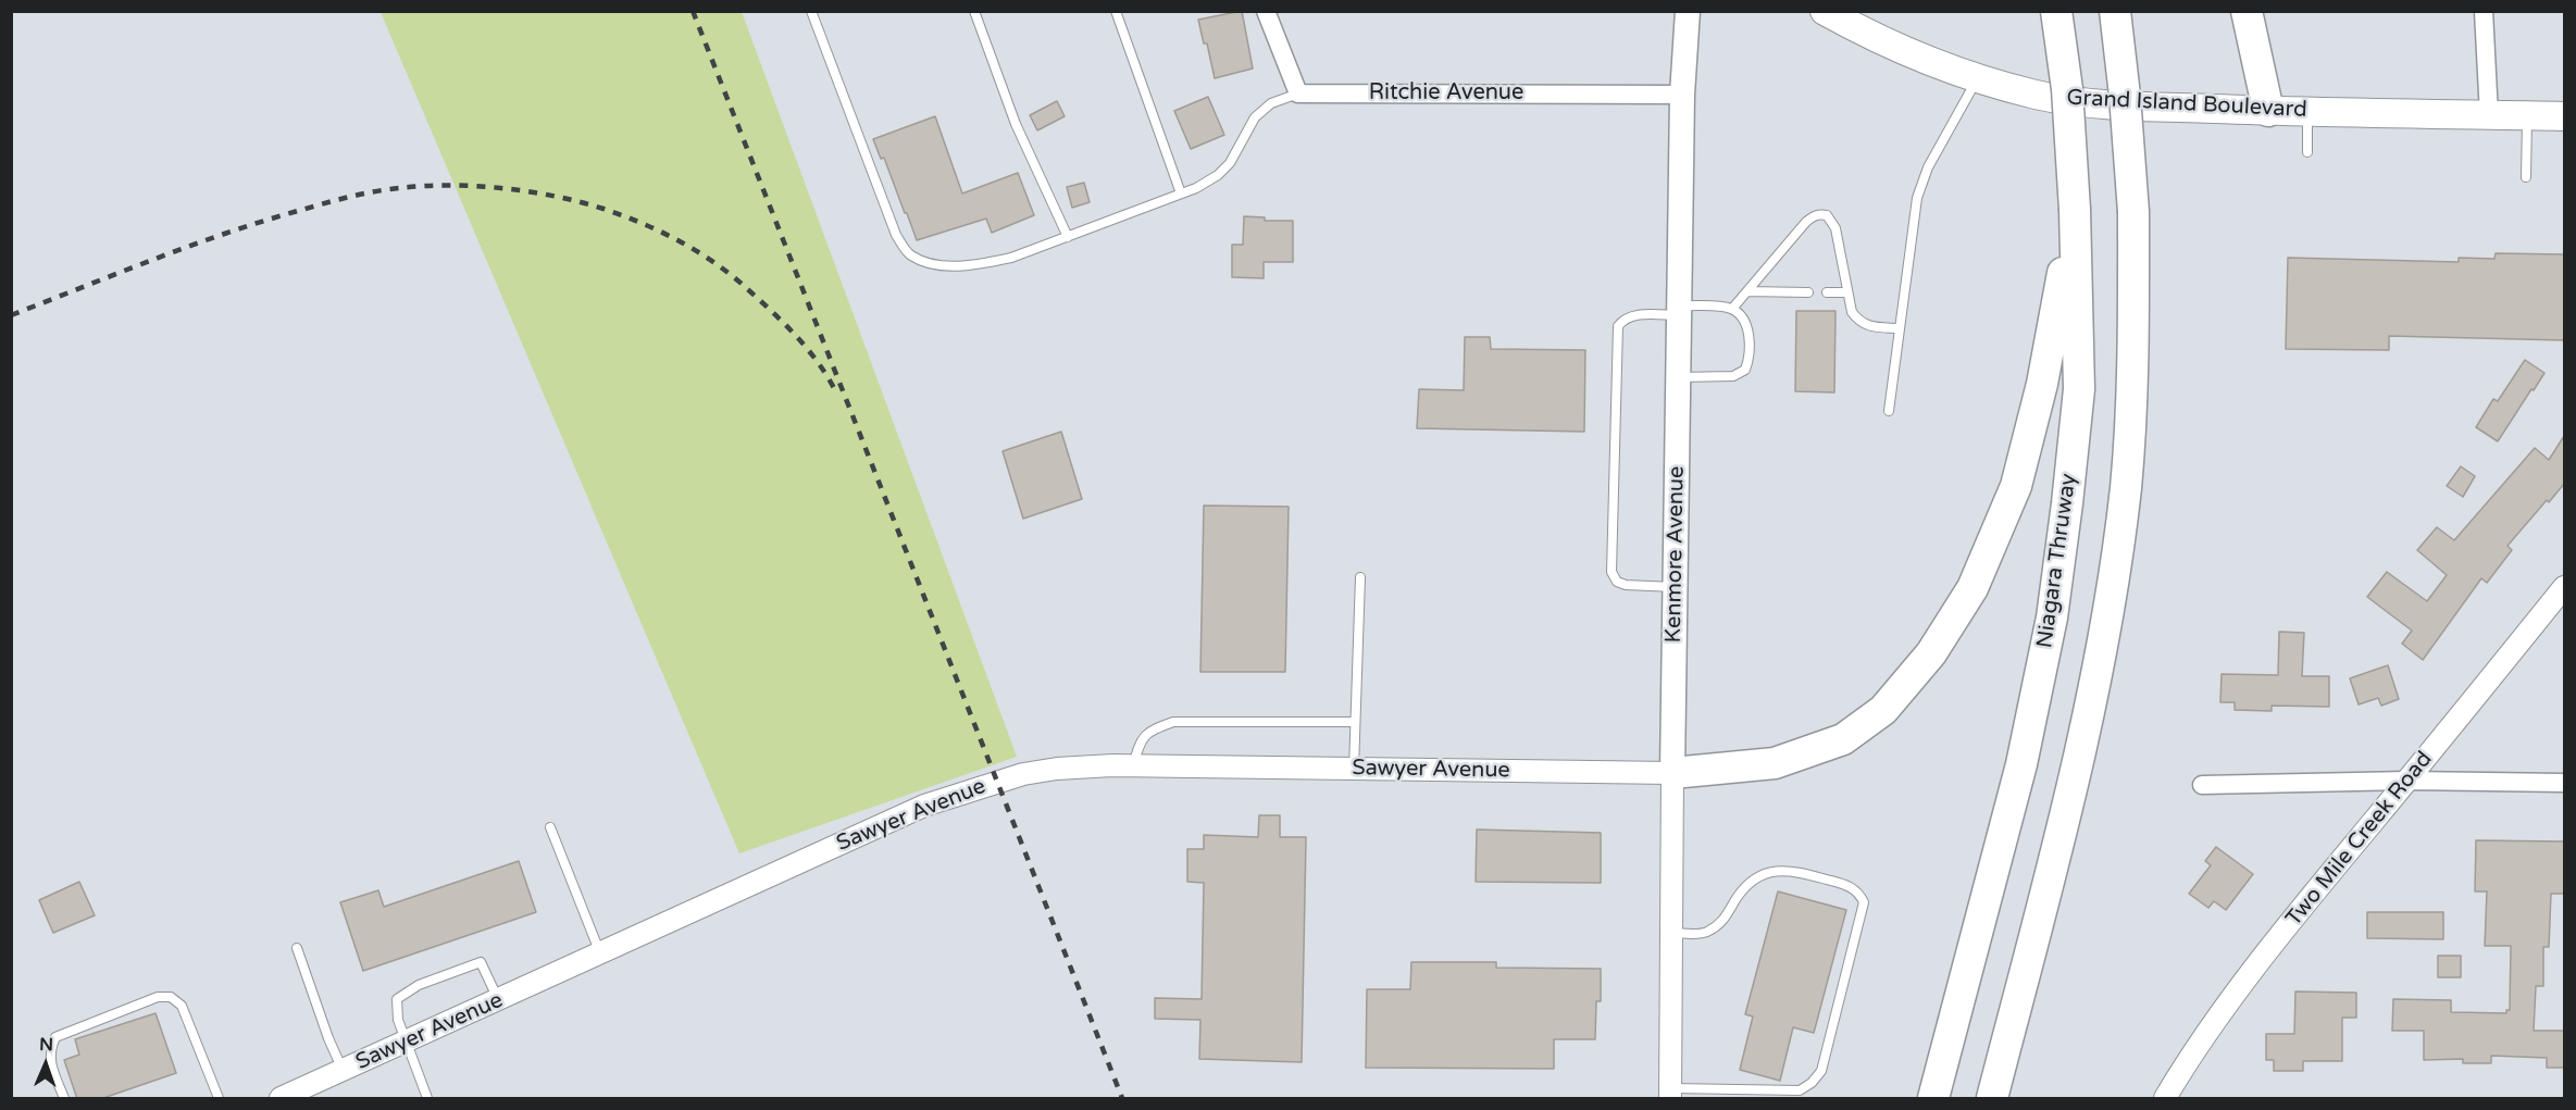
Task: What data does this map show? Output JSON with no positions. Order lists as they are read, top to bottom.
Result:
{
  "streets": {
    "highway": ["Niagara Thruway"],
    "main road": ["Grand Island Boulevard", "Kenmore Avenue"],
    "street": ["Ritchie Avenue", "Sawyer Avenue", "Two Mile Creek Road"]
  },
  "crossings": [
    ["Ritchie Avenue", "Kenmore Avenue"],
    ["Kenmore Avenue", "Sawyer Avenue"]
  ],
  "north": "top"
}
